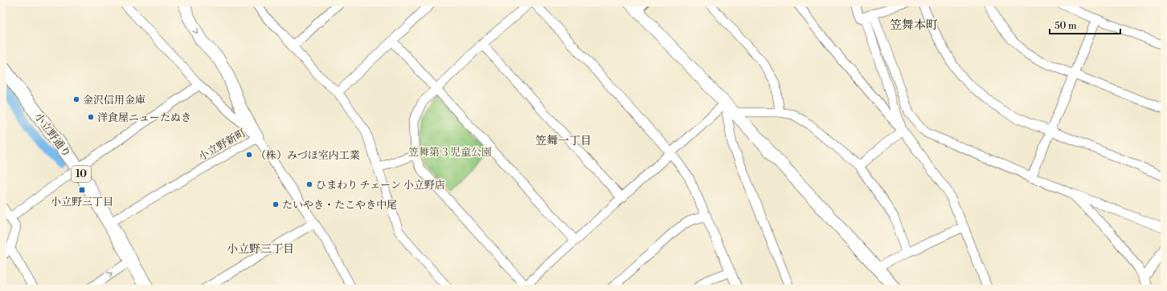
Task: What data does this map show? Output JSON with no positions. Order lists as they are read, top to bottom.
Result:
{
  "streets": {
    "main road": ["小立野通り", "10"],
    "street": ["小立野新町"]
  },
  "crossings": [
    ["小立野通り", "小立野新町"]
  ],
  "districts": ["笠舞本町", "笠舞一丁目", "小立野三丁目"],
  "parks": ["笠舞第３児童公園"],
  "places": {
    "other": [
      "金沢信用金庫",
      "洋食屋ニューたぬき",
      "（株）みづほ室内工業",
      "ひまわり チェーン 小立野店",
      "たいやき・たこやき中尾"
    ],
    "transit": ["小立野三丁目"]
  },
  "scale_bar": "50 m"
}
